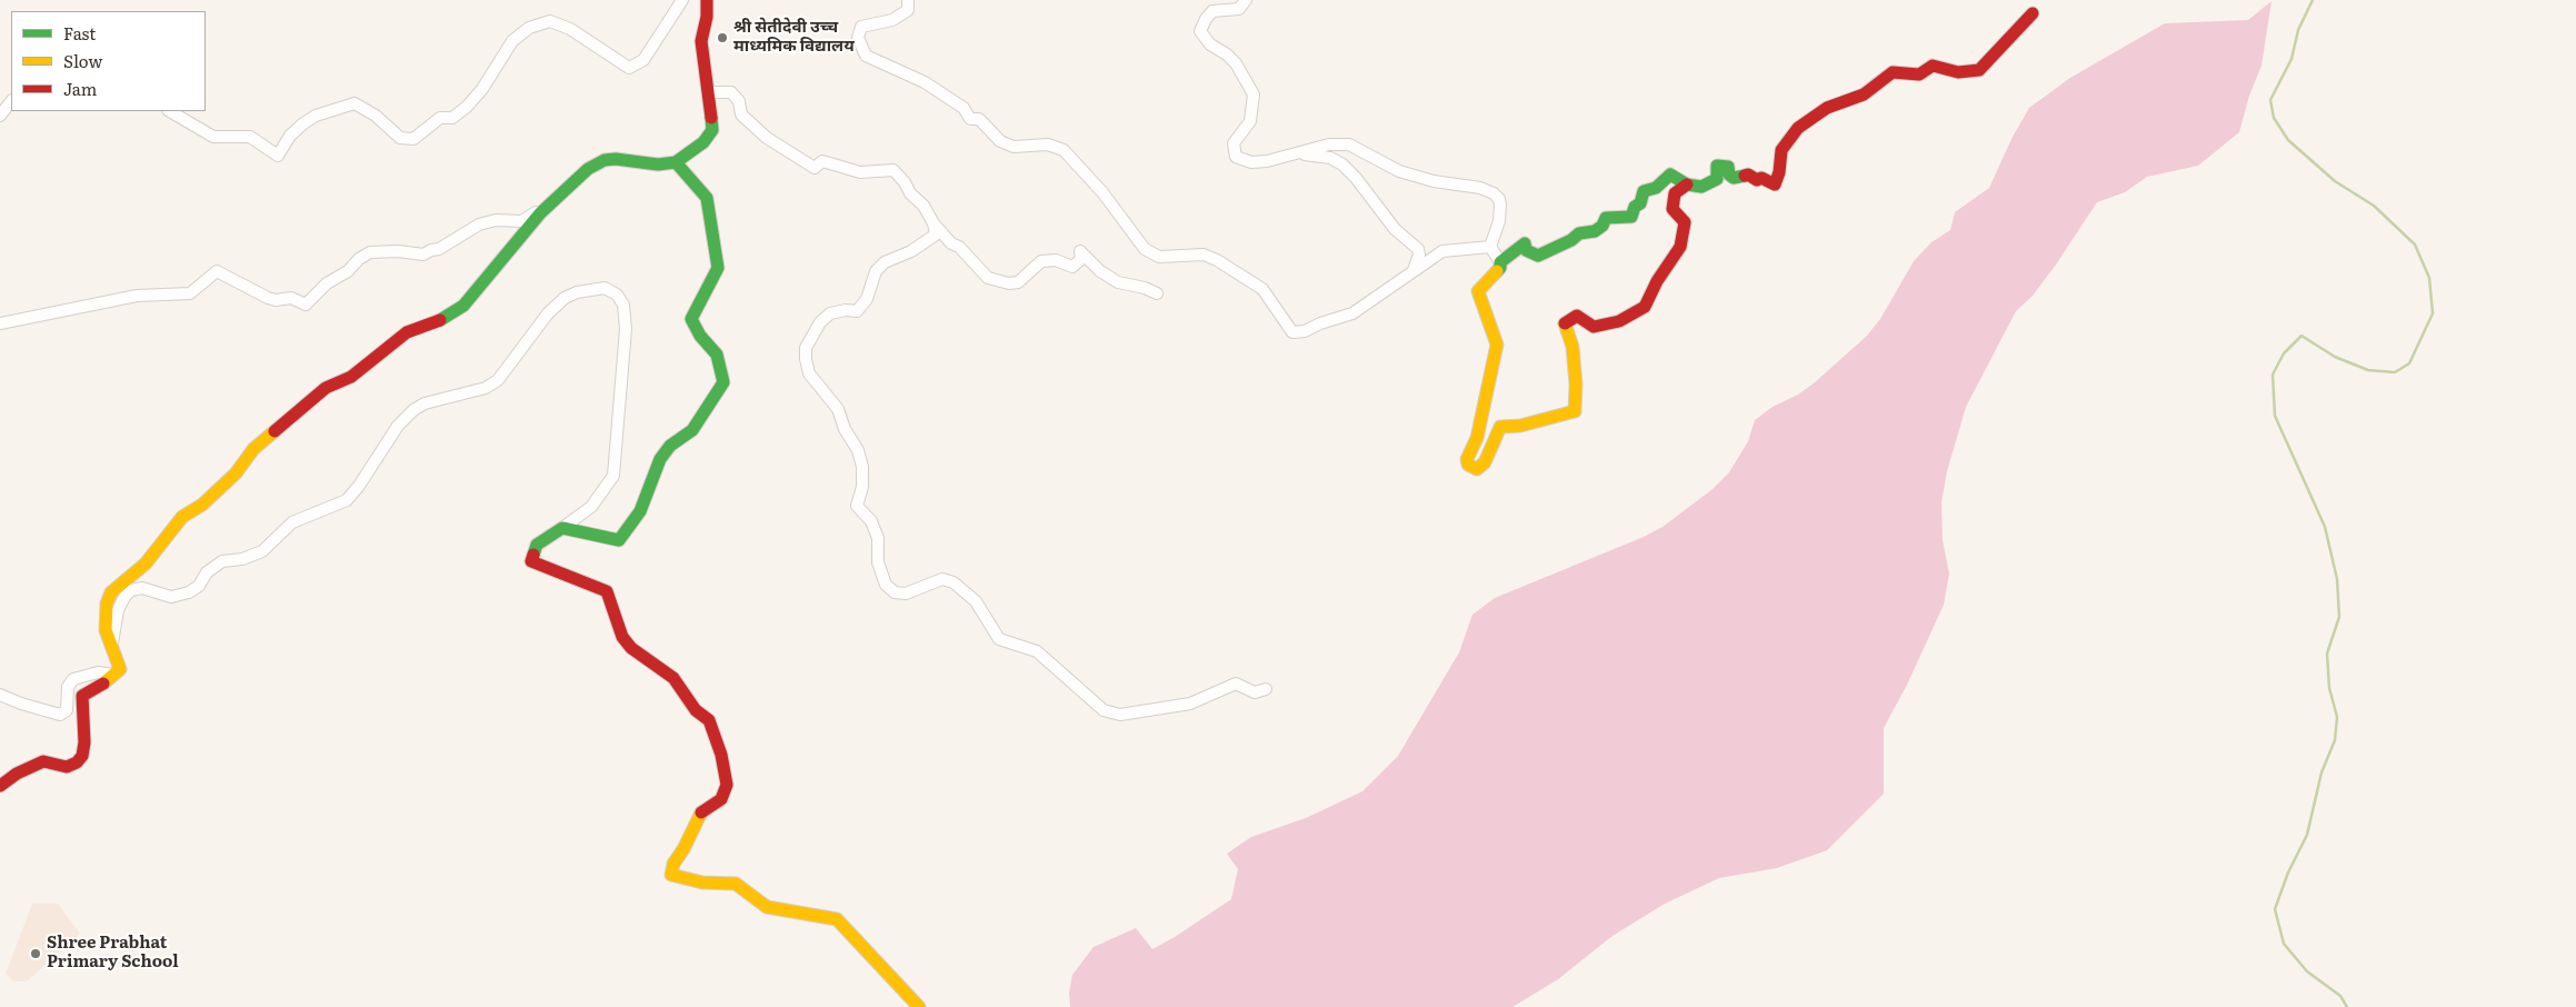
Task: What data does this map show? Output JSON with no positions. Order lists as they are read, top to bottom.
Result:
{
  "places": ["श्री सेतीदेवी उच्च माध्यमिक विद्यालय", "Shree Prabhat Primary School"],
  "legend": ["Fast", "Slow", "Jam"]
}
